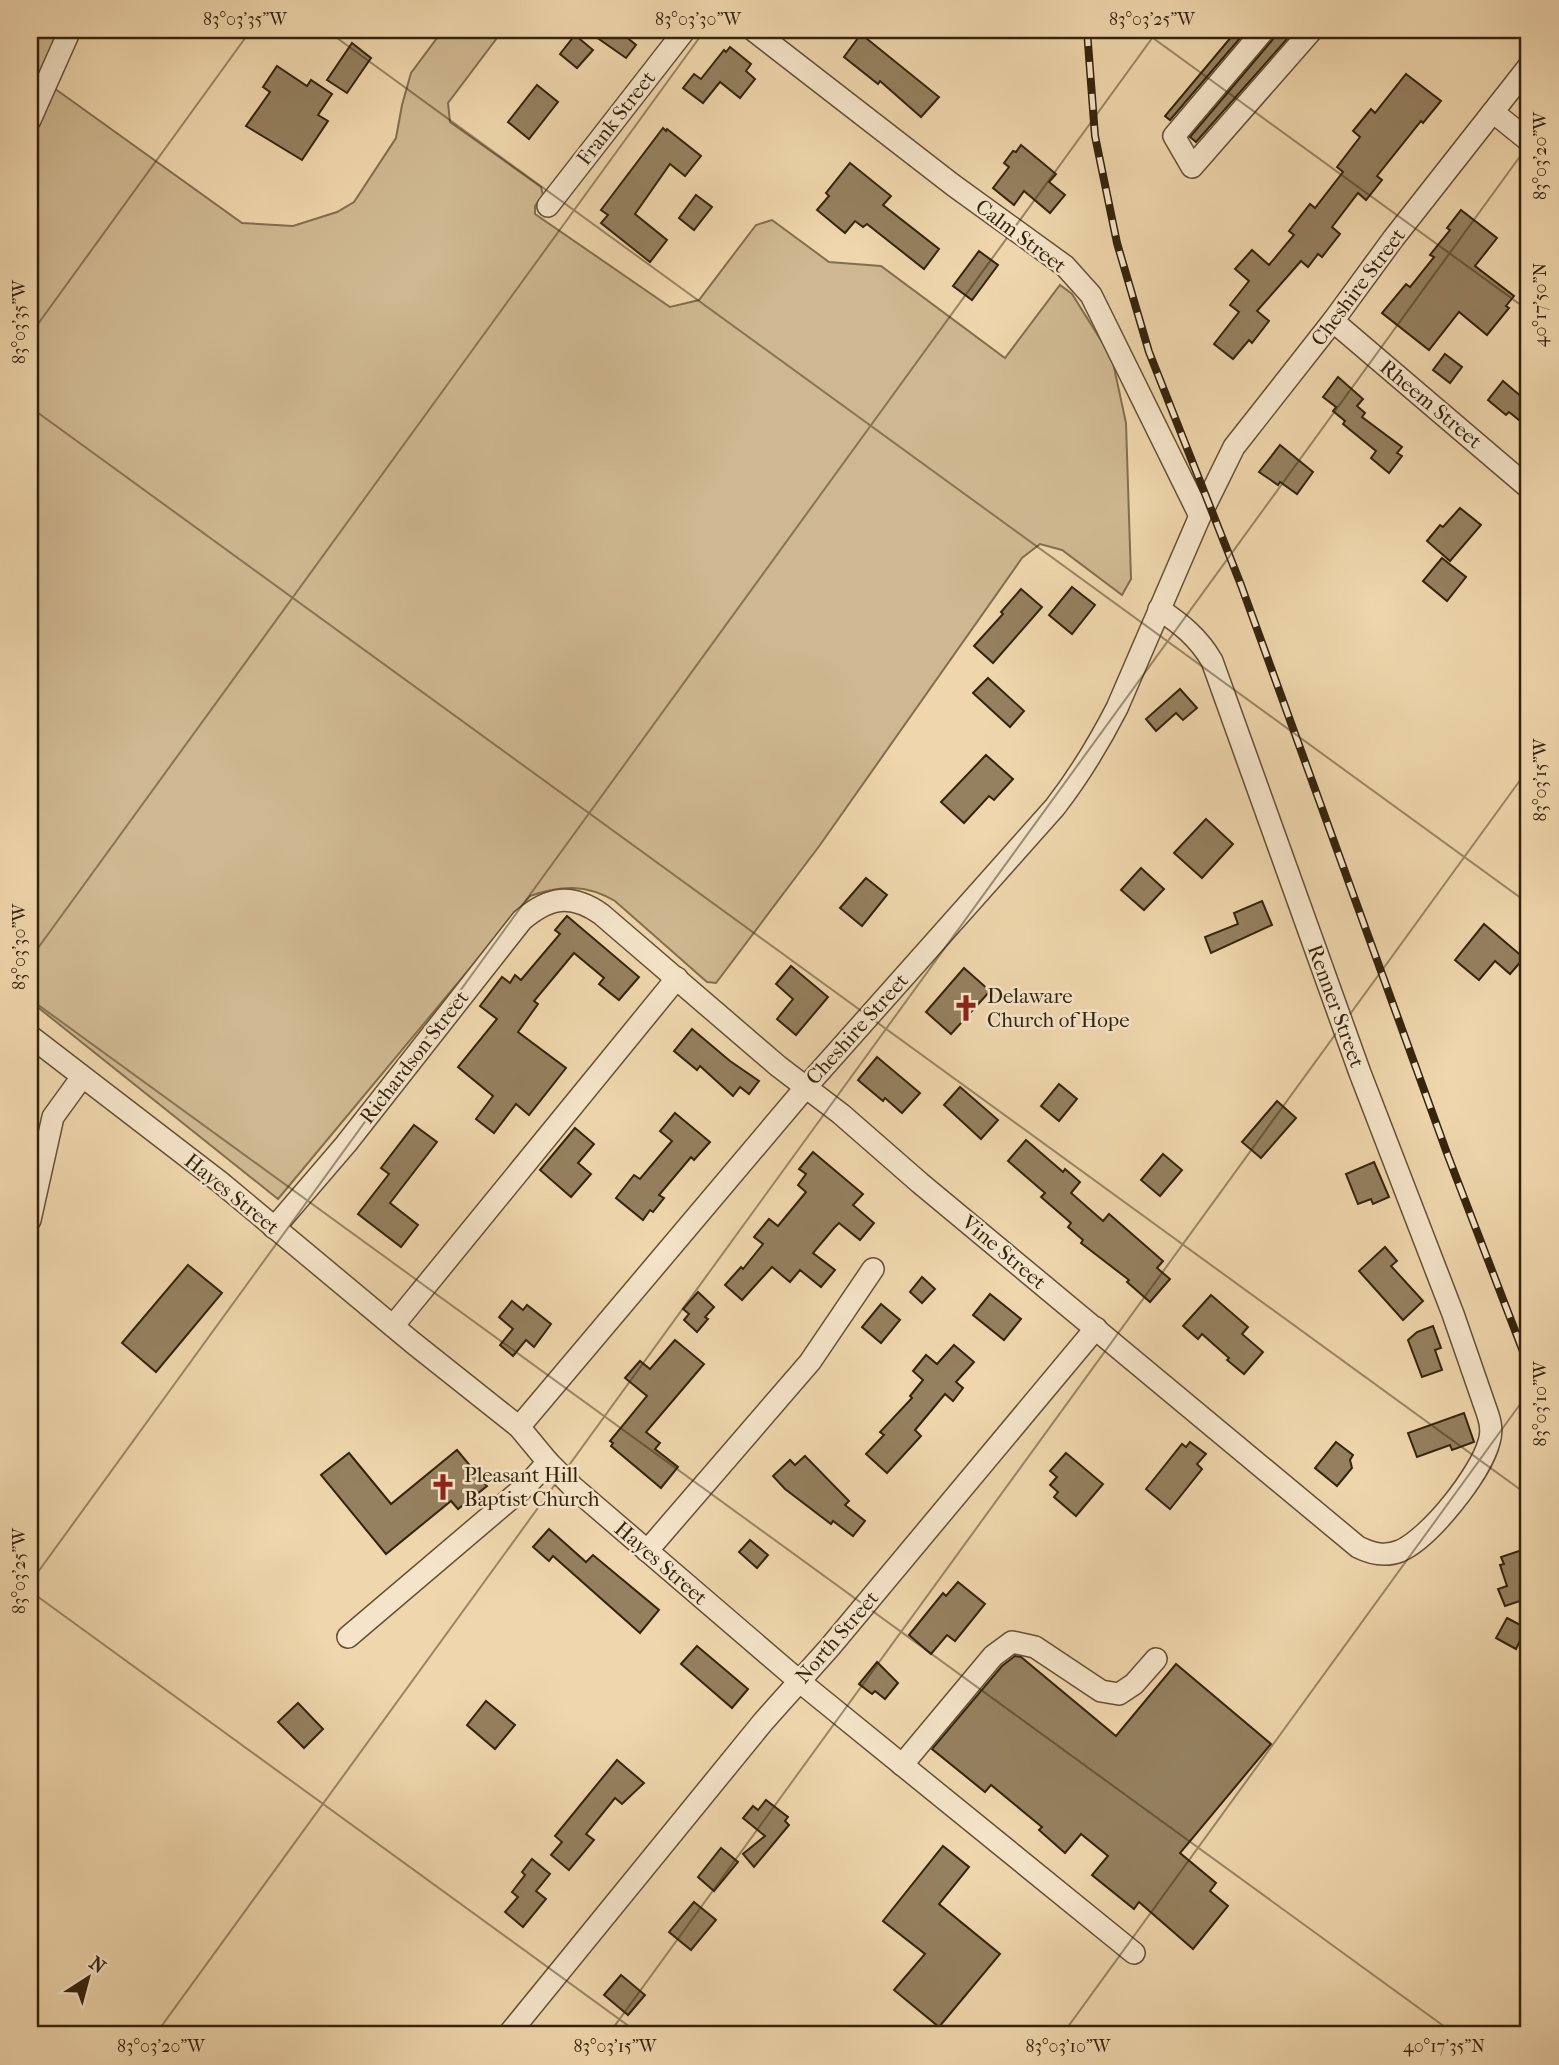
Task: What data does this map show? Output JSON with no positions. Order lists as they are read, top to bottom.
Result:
{
  "streets": {
    "street": [
      "Frank Street",
      "Calm Street",
      "Cheshire Street",
      "Rheem Street",
      "Renner Street",
      "Richardson Street",
      "Hayes Street",
      "Vine Street",
      "North Street"
    ]
  },
  "crossings": [
    ["Calm Street", "Cheshire Street"],
    ["Cheshire Street", "Rheem Street"],
    ["Cheshire Street", "Renner Street"],
    ["Cheshire Street", "Hayes Street"],
    ["Cheshire Street", "Vine Street"],
    ["Renner Street", "Vine Street"],
    ["Richardson Street", "Hayes Street"],
    ["Richardson Street", "Vine Street"],
    ["Hayes Street", "North Street"],
    ["Vine Street", "North Street"]
  ],
  "places": {
    "church": ["Delaware Church of Hope", "Pleasant Hill Baptist Church"]
  },
  "north": "top right",
  "coordinates": [
    "83°03'35\"W",
    "83°03'30\"W",
    "83°03'25\"W",
    "83°03'20\"W",
    "40°17'50\"N",
    "83°03'15\"W",
    "83°03'10\"W",
    "40°17'35\"N"
  ]
}
